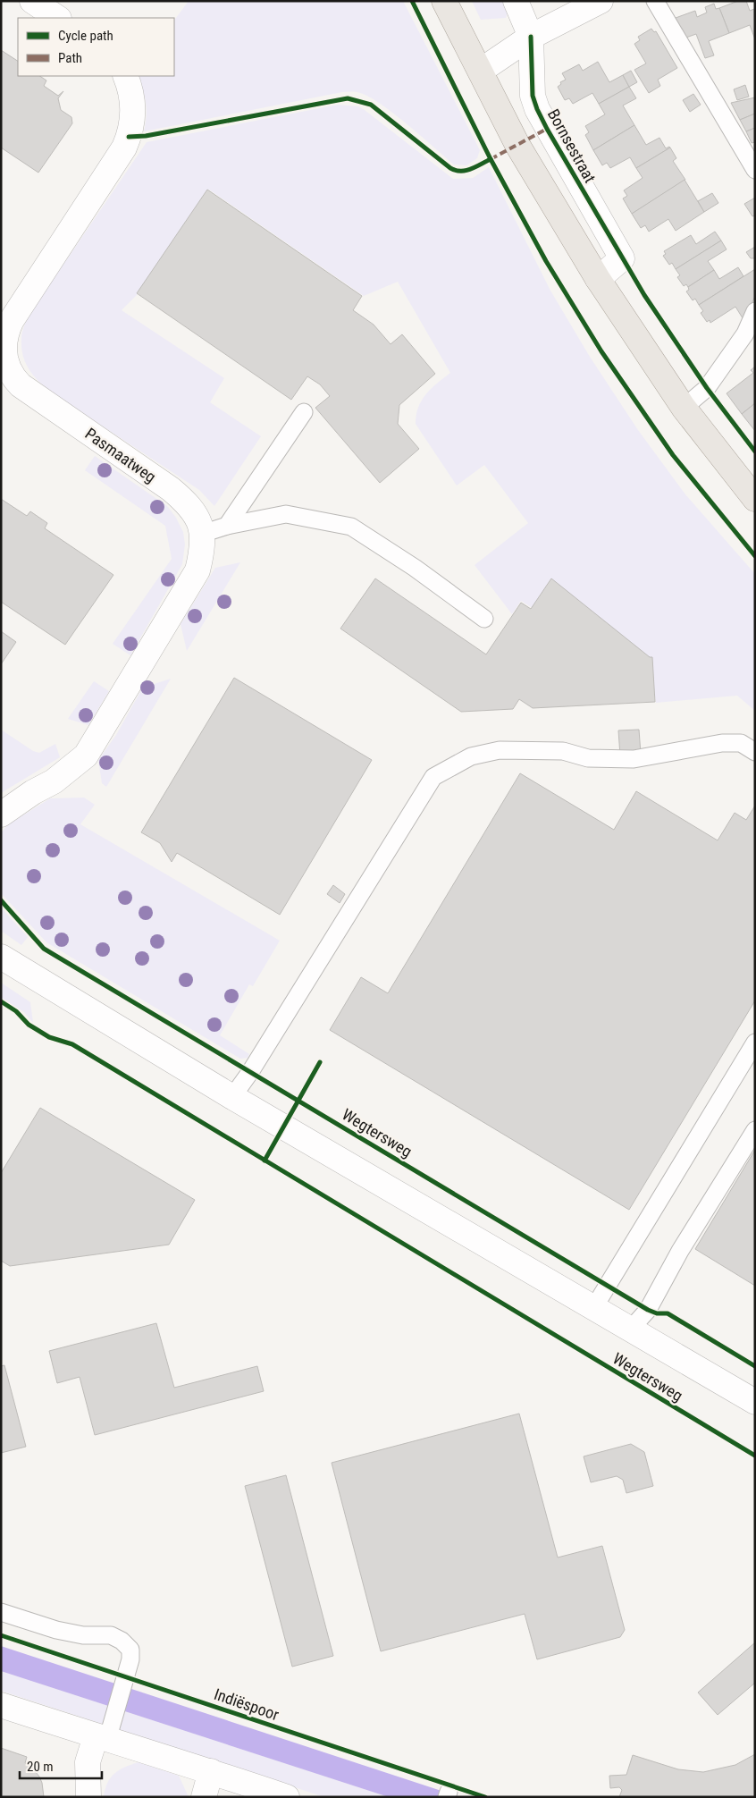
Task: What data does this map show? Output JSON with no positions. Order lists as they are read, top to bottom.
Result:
{
  "streets": {
    "street": ["Bornsestraat", "Pasmaatweg", "Wegtersweg"],
    "cycle path": ["Indiëspoor"]
  },
  "legend": ["Cycle path", "Path"],
  "scale_bar": "20 m"
}
